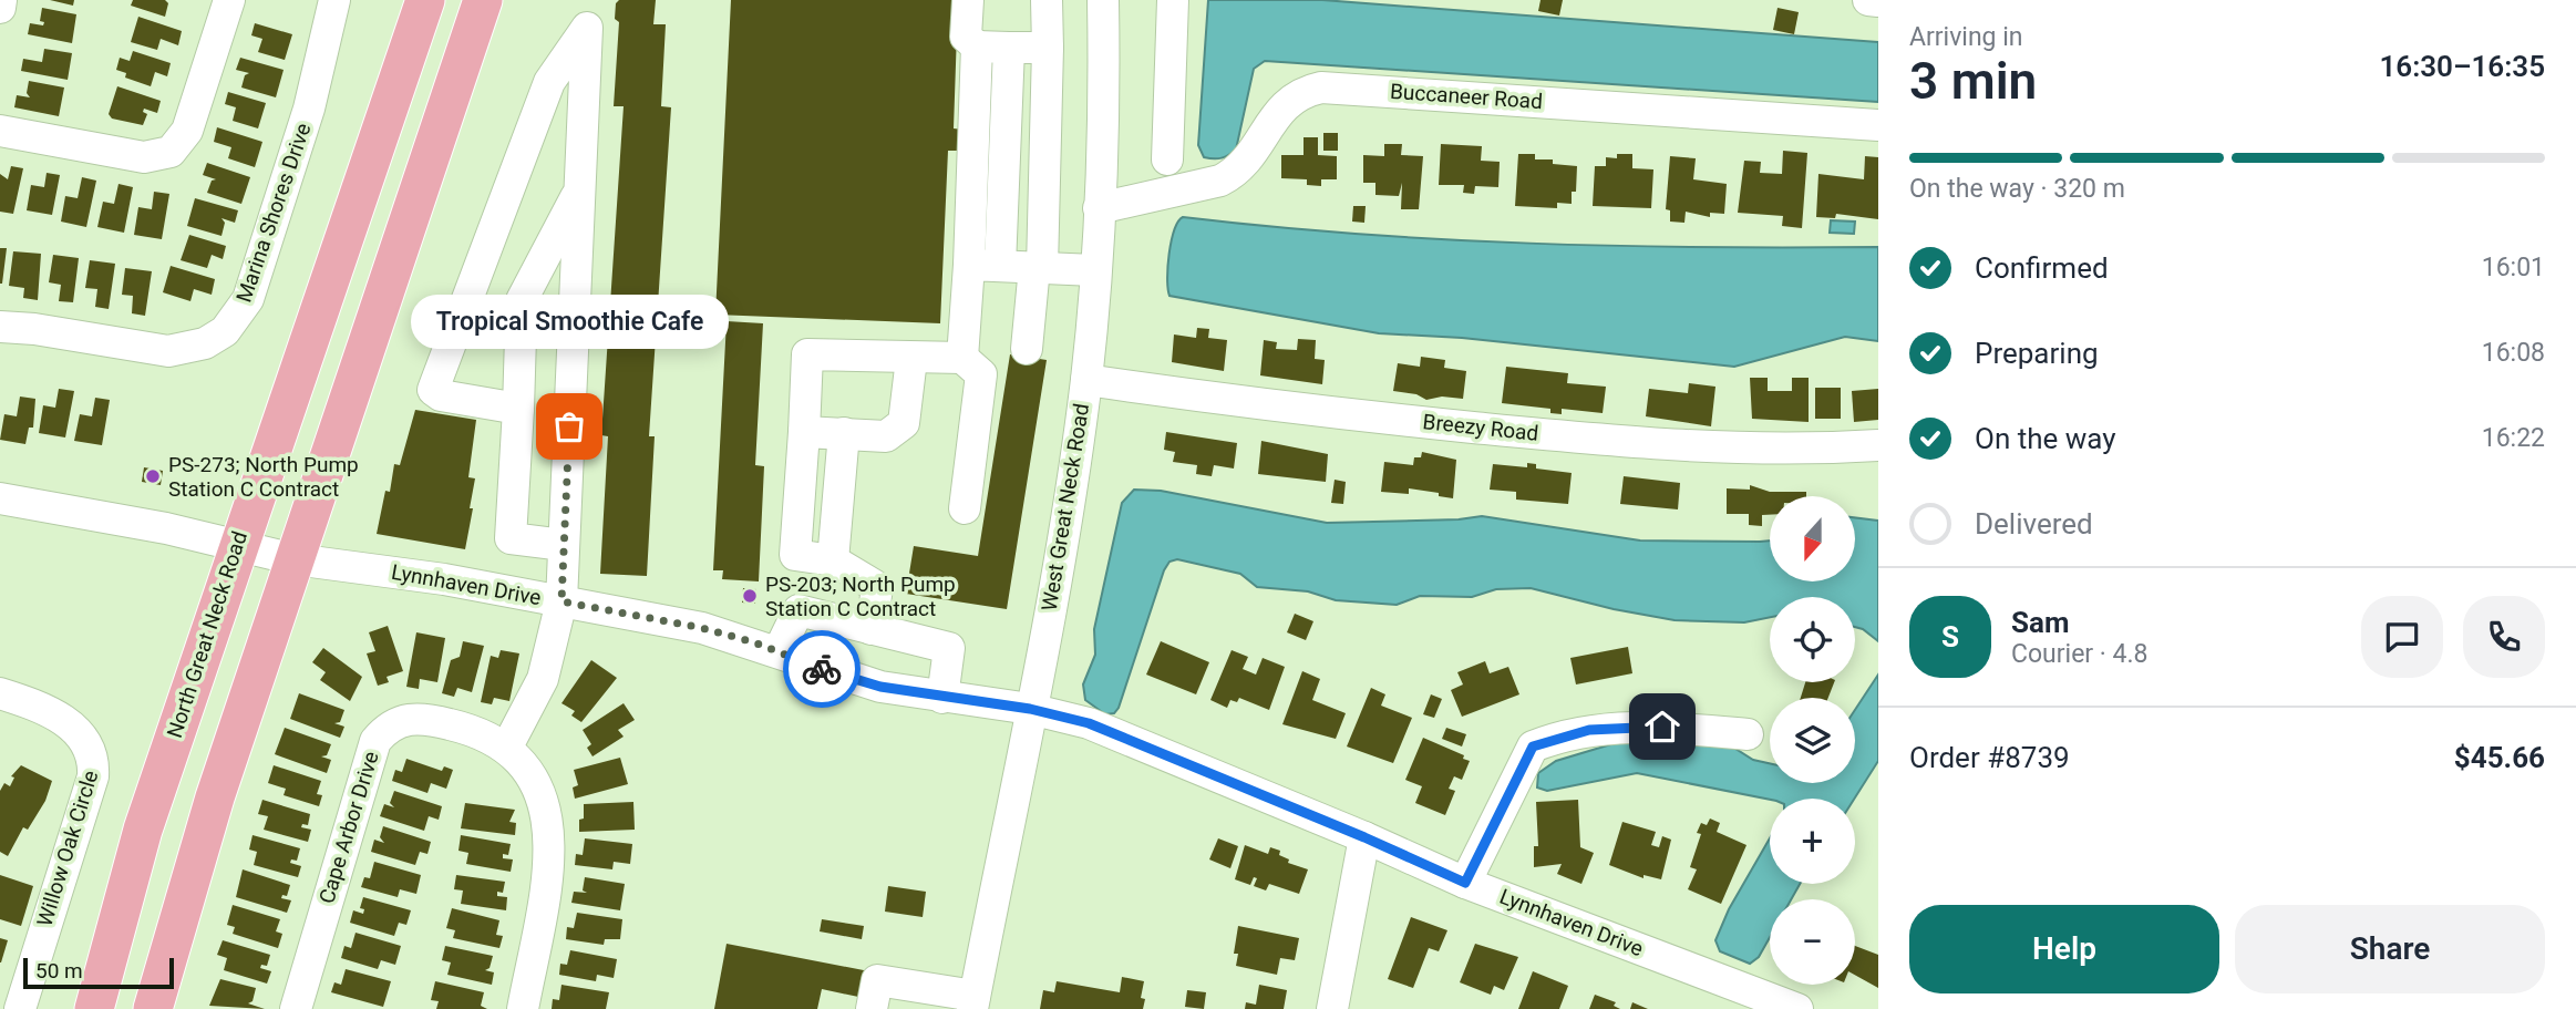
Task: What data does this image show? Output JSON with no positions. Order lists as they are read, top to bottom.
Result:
{
  "streets": {
    "main road": ["North Great Neck Road"],
    "street": [
      "Buccaneer Road",
      "Marina Shores Drive",
      "Breezy Road",
      "West Great Neck Road",
      "Lynnhaven Drive",
      "Cape Arbor Drive",
      "Willow Oak Circle"
    ]
  },
  "crossings": [
    ["Buccaneer Road", "West Great Neck Road"],
    ["Breezy Road", "West Great Neck Road"],
    ["West Great Neck Road", "Lynnhaven Drive"],
    ["Lynnhaven Drive", "North Great Neck Road"]
  ],
  "places": ["Tropical Smoothie Cafe", "PS-273; North Pump Station C Contract", "PS-203; North Pump Station C Contract"],
  "scale_bar": "50 m",
  "north": "bottom",
  "page": {
    "heading": ["3 min", "Arriving in", "16:30–16:35"],
    "panel": [
      "Sam",
      "Courier · 4.8",
      "Order #8739",
      "$45.66"
    ],
    "bar": "On the way · 320 m",
    "list": [
      ["Confirmed", "16:01"],
      ["Preparing", "16:08"],
      ["On the way", "16:22"],
      "Delivered"
    ],
    "bubble": "Tropical Smoothie Cafe",
    "map_buttons": ["+", "−"],
    "round": "S",
    "buttons": ["Help", "Share"],
    "scale": "50 m"
  }
}
